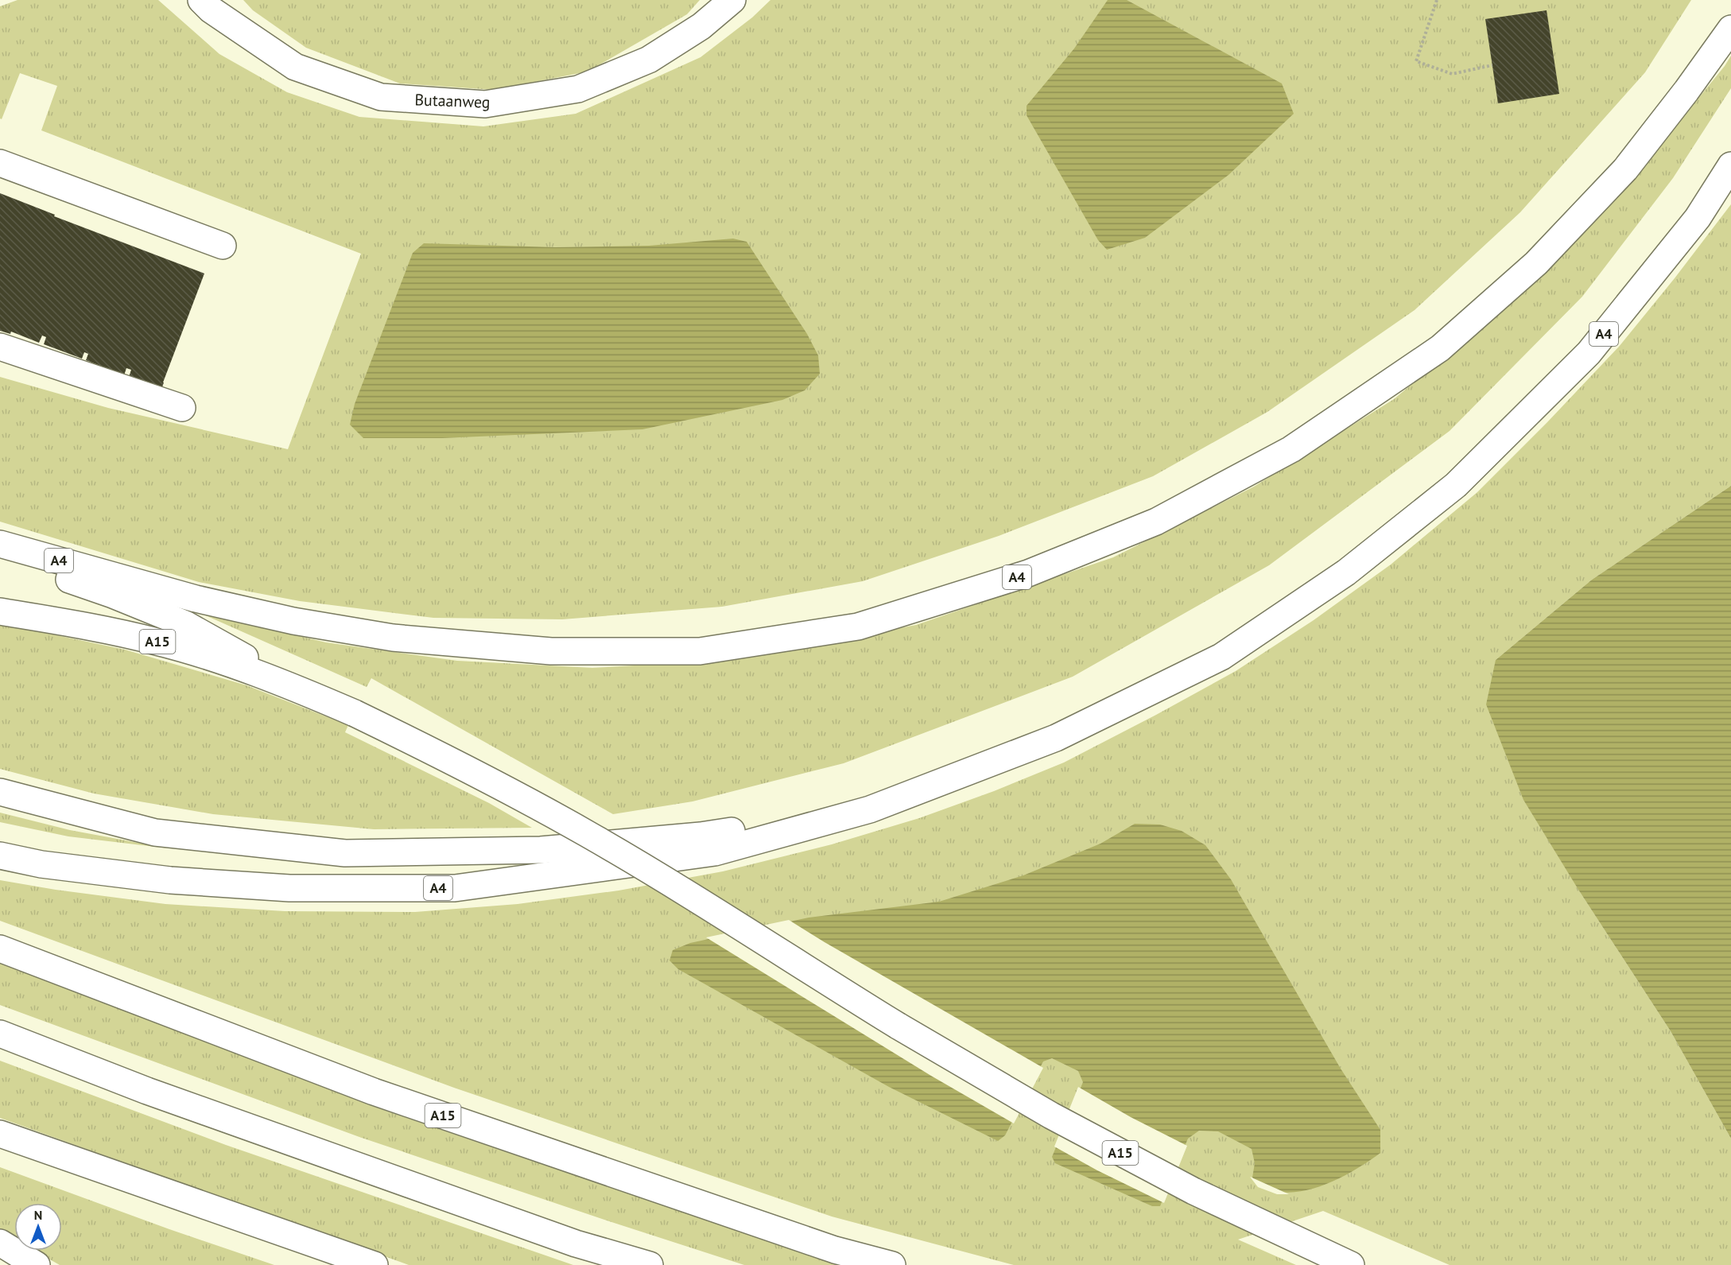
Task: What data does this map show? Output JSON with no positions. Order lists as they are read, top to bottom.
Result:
{
  "streets": {
    "main road": ["Butaanweg", "A4", "A15"]
  },
  "north": "top"
}
